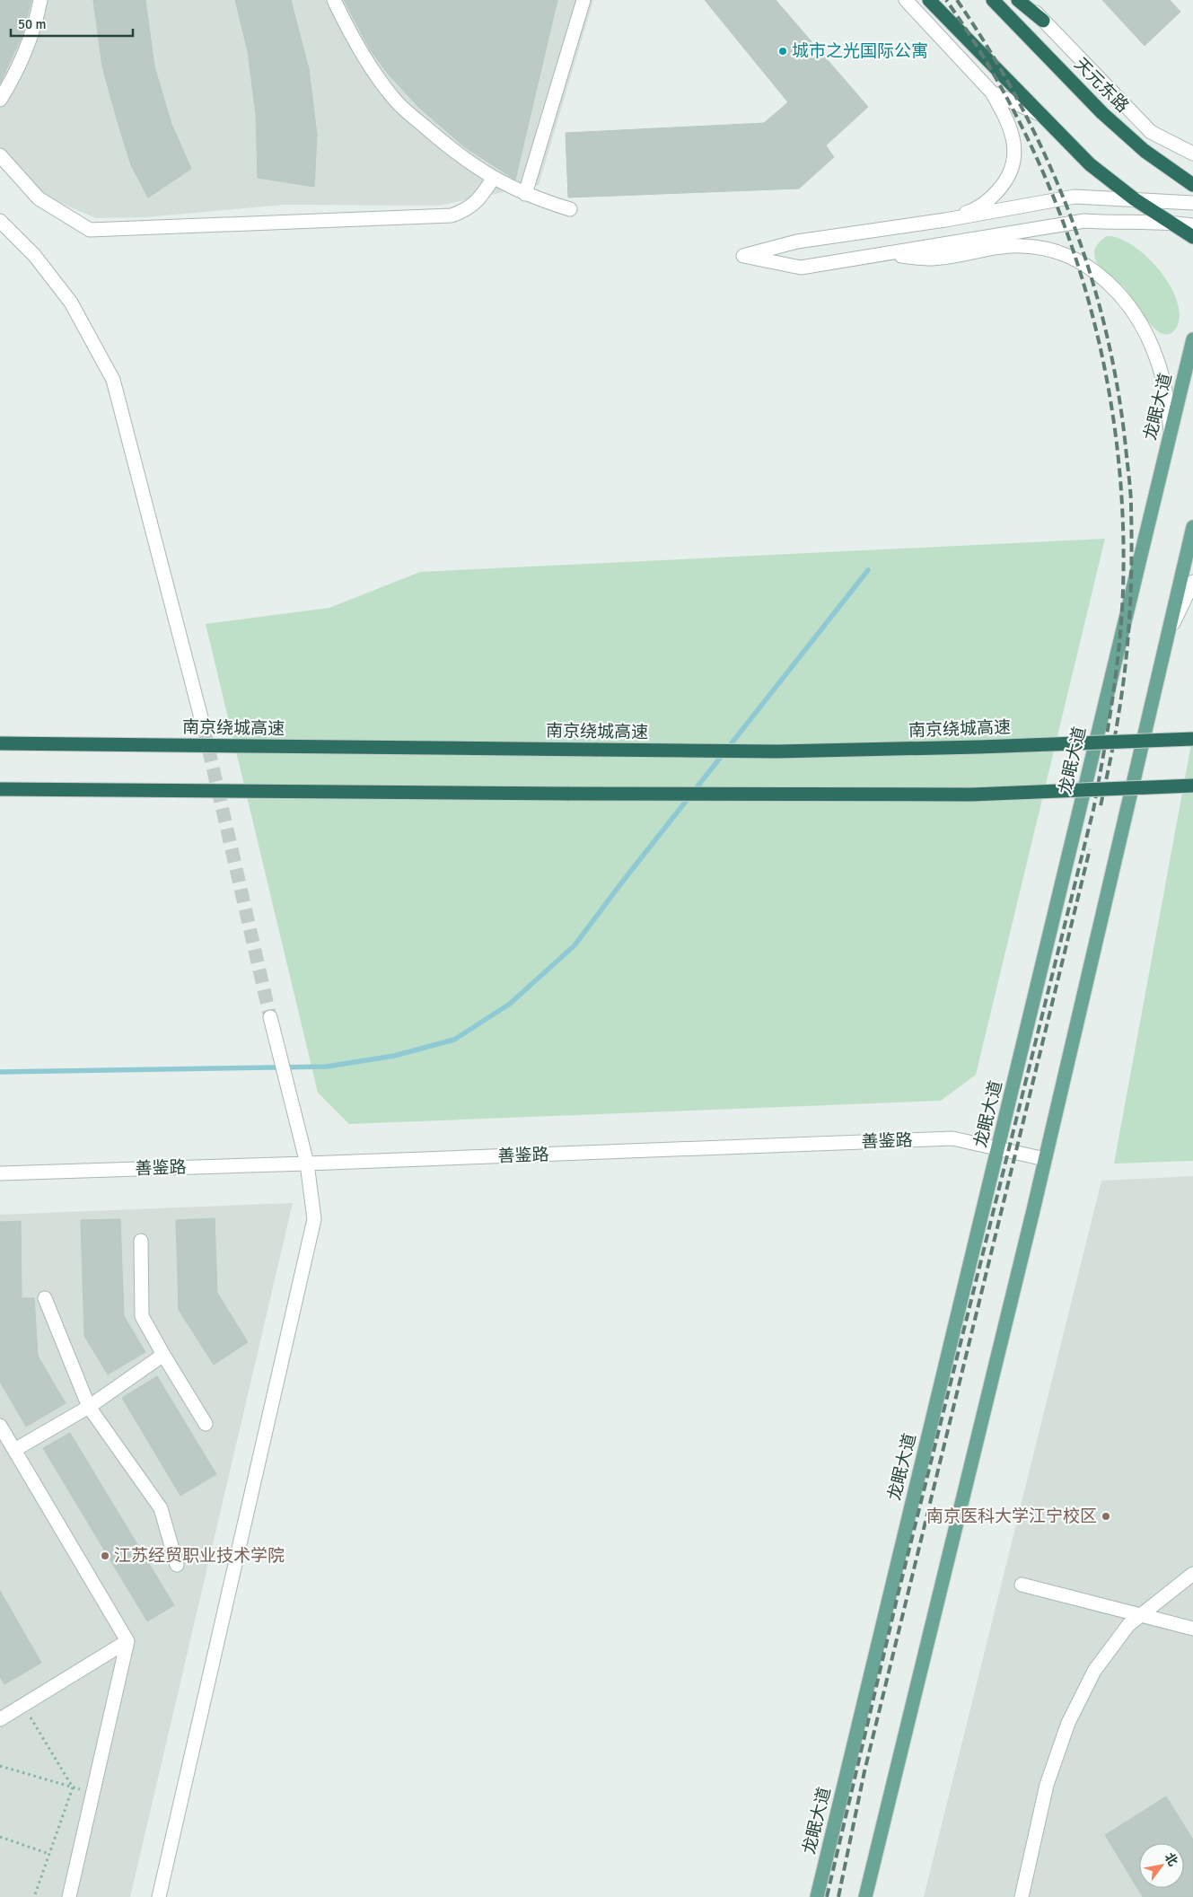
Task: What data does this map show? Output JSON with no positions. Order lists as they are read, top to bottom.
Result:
{
  "streets": {
    "highway": ["天元东路", "南京绕城高速"],
    "main road": ["龙眠大道"],
    "street": ["善鉴路"]
  },
  "crossings": [
    ["龙眠大道", "善鉴路"]
  ],
  "places": ["城市之光国际公寓", "南京医科大学江宁校区", "江苏经贸职业技术学院"],
  "scale_bar": "50 m",
  "north": "top right"
}
